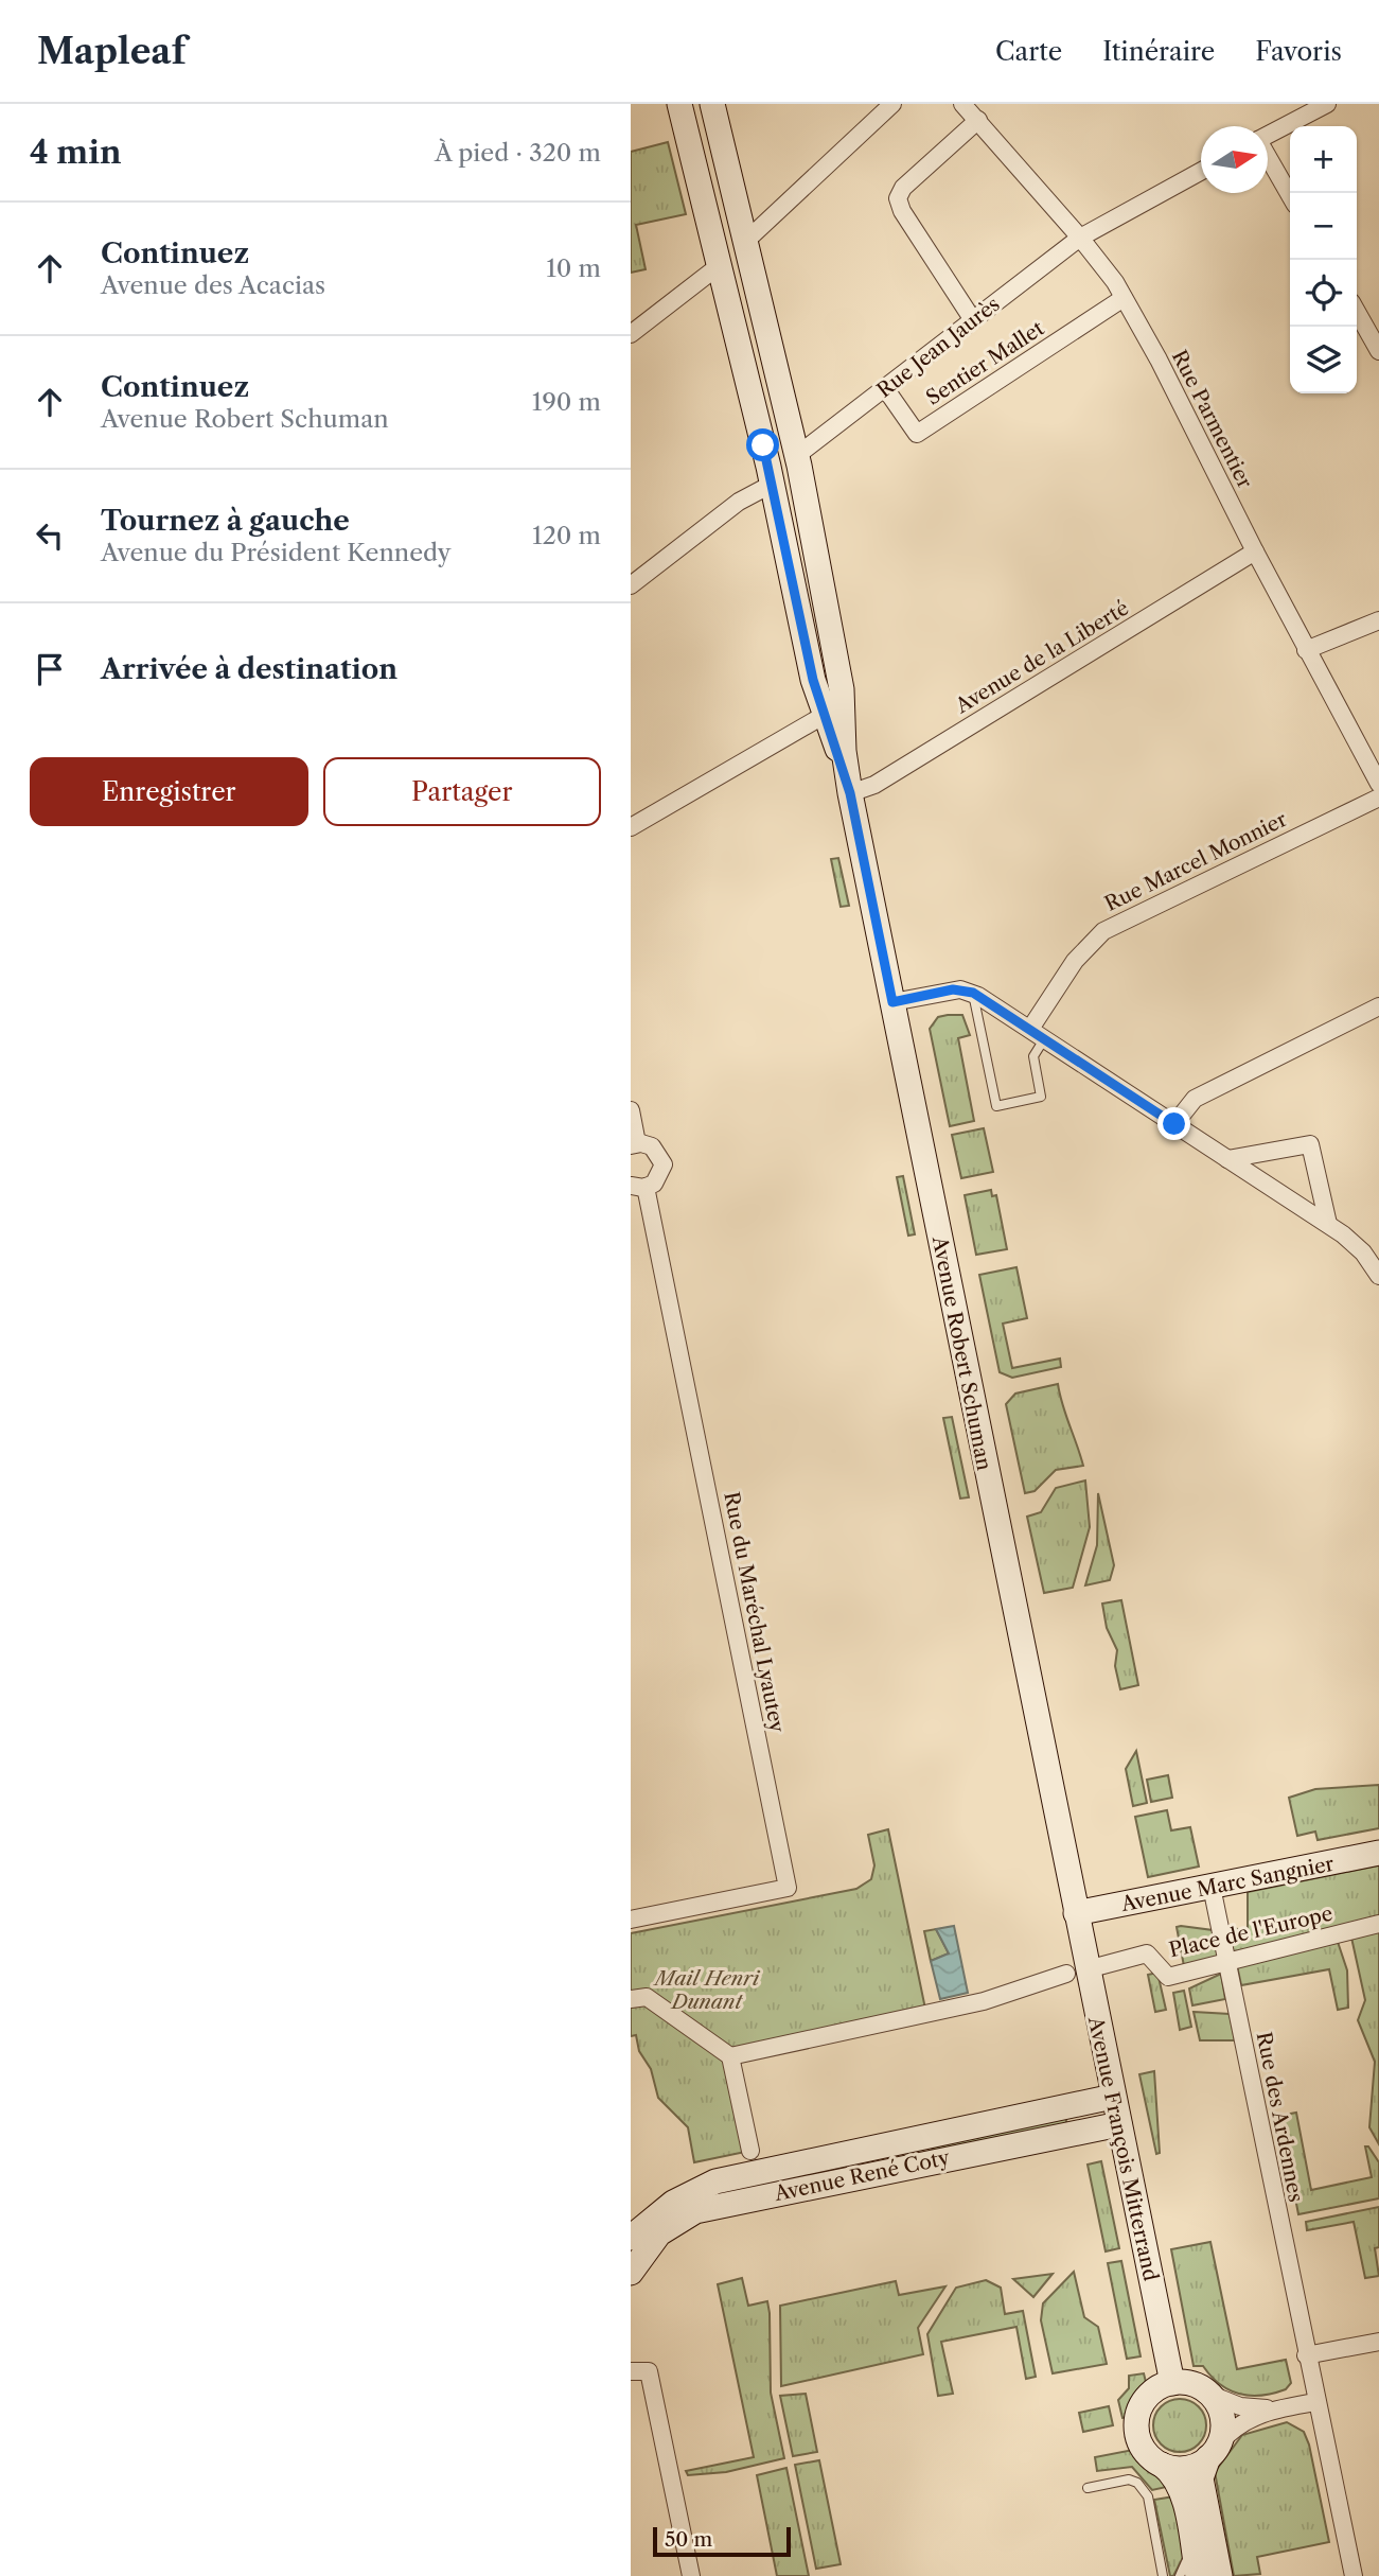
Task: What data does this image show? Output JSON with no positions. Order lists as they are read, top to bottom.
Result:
{
  "streets": {
    "main road": [
      "Rue Jean Jaurès",
      "Avenue Robert Schuman",
      "Avenue Marc Sangnier",
      "Avenue François Mitterrand",
      "Avenue René Coty"
    ],
    "street": [
      "Sentier Mallet",
      "Rue Parmentier",
      "Avenue de la Liberté",
      "Rue Marcel Monnier",
      "Rue du Maréchal Lyautey",
      "Place de l'Europe",
      "Rue des Ardennes"
    ]
  },
  "crossings": [
    ["Rue Jean Jaurès", "Sentier Mallet"],
    ["Rue Jean Jaurès", "Rue Parmentier"],
    ["Rue Jean Jaurès", "Avenue Robert Schuman"],
    ["Sentier Mallet", "Rue Parmentier"],
    ["Rue Parmentier", "Avenue de la Liberté"],
    ["Avenue de la Liberté", "Avenue Robert Schuman"],
    ["Avenue Robert Schuman", "Avenue Marc Sangnier"],
    ["Avenue Robert Schuman", "Avenue François Mitterrand"],
    ["Avenue Marc Sangnier", "Rue des Ardennes"],
    ["Avenue Marc Sangnier", "Avenue François Mitterrand"],
    ["Place de l'Europe", "Rue des Ardennes"],
    ["Avenue François Mitterrand", "Avenue René Coty"]
  ],
  "parks": ["Mail Henri Dunant"],
  "scale_bar": "50 m",
  "north": "right",
  "page": {
    "header": "Mapleaf",
    "nav": ["Carte", "Itinéraire", "Favoris"],
    "heading": ["4 min", "À pied · 320 m"],
    "map_buttons": ["+", "−"],
    "list": [
      ["Continuez", "Avenue des Acacias", "10 m"],
      ["Continuez", "Avenue Robert Schuman", "190 m"],
      ["Tournez à gauche", "Avenue du Président Kennedy", "120 m"],
      "Arrivée à destination"
    ],
    "buttons": ["Enregistrer", "Partager"],
    "scale": "50 m"
  }
}
